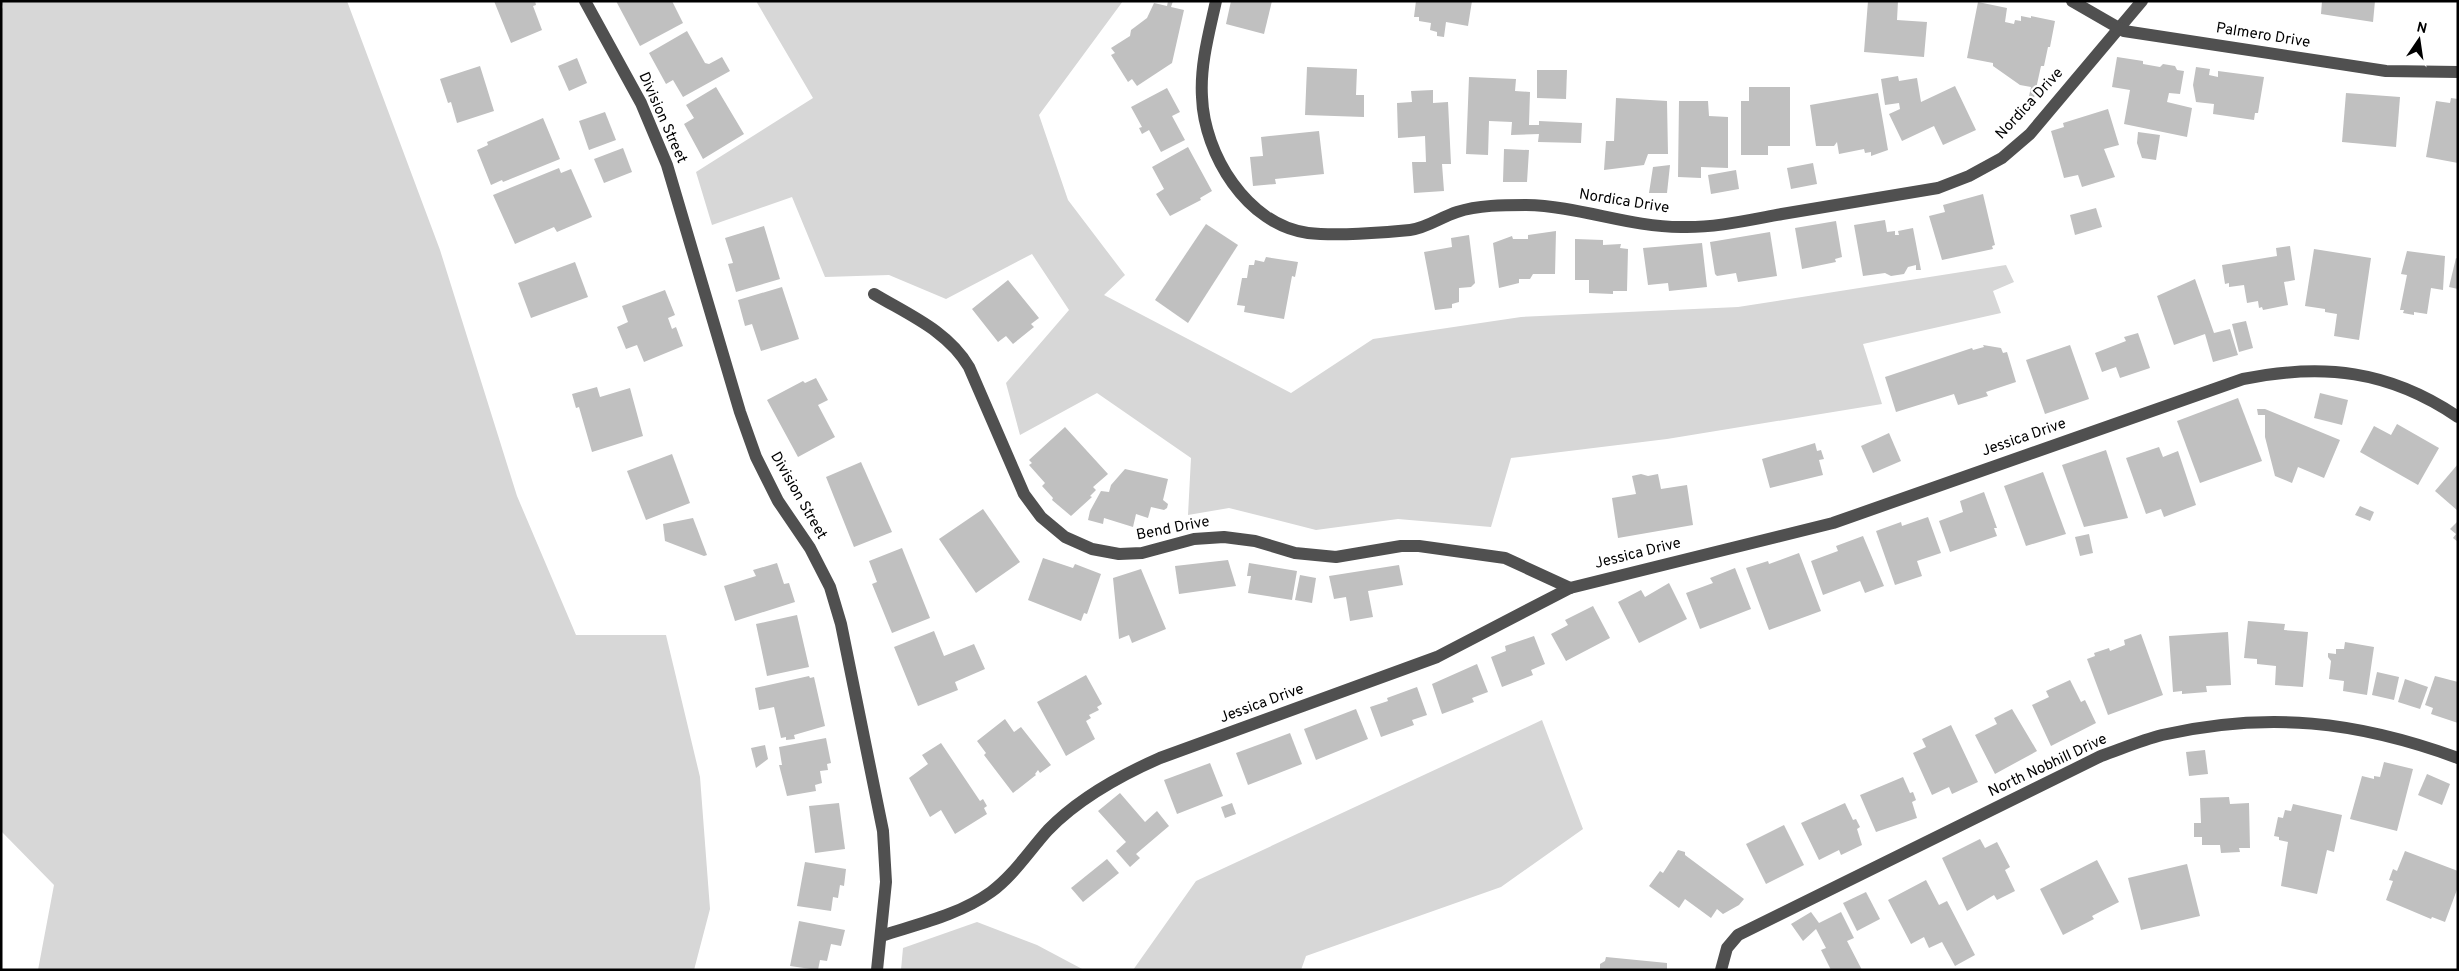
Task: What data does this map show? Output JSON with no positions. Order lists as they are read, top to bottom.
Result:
{
  "streets": {
    "street": [
      "Palmero Drive",
      "Nordica Drive",
      "Division Street",
      "Jessica Drive",
      "Bend Drive",
      "North Nobhill Drive"
    ]
  },
  "crossings": [
    ["Palmero Drive", "Nordica Drive"],
    ["Division Street", "Jessica Drive"],
    ["Jessica Drive", "Bend Drive"]
  ],
  "north": "top"
}
